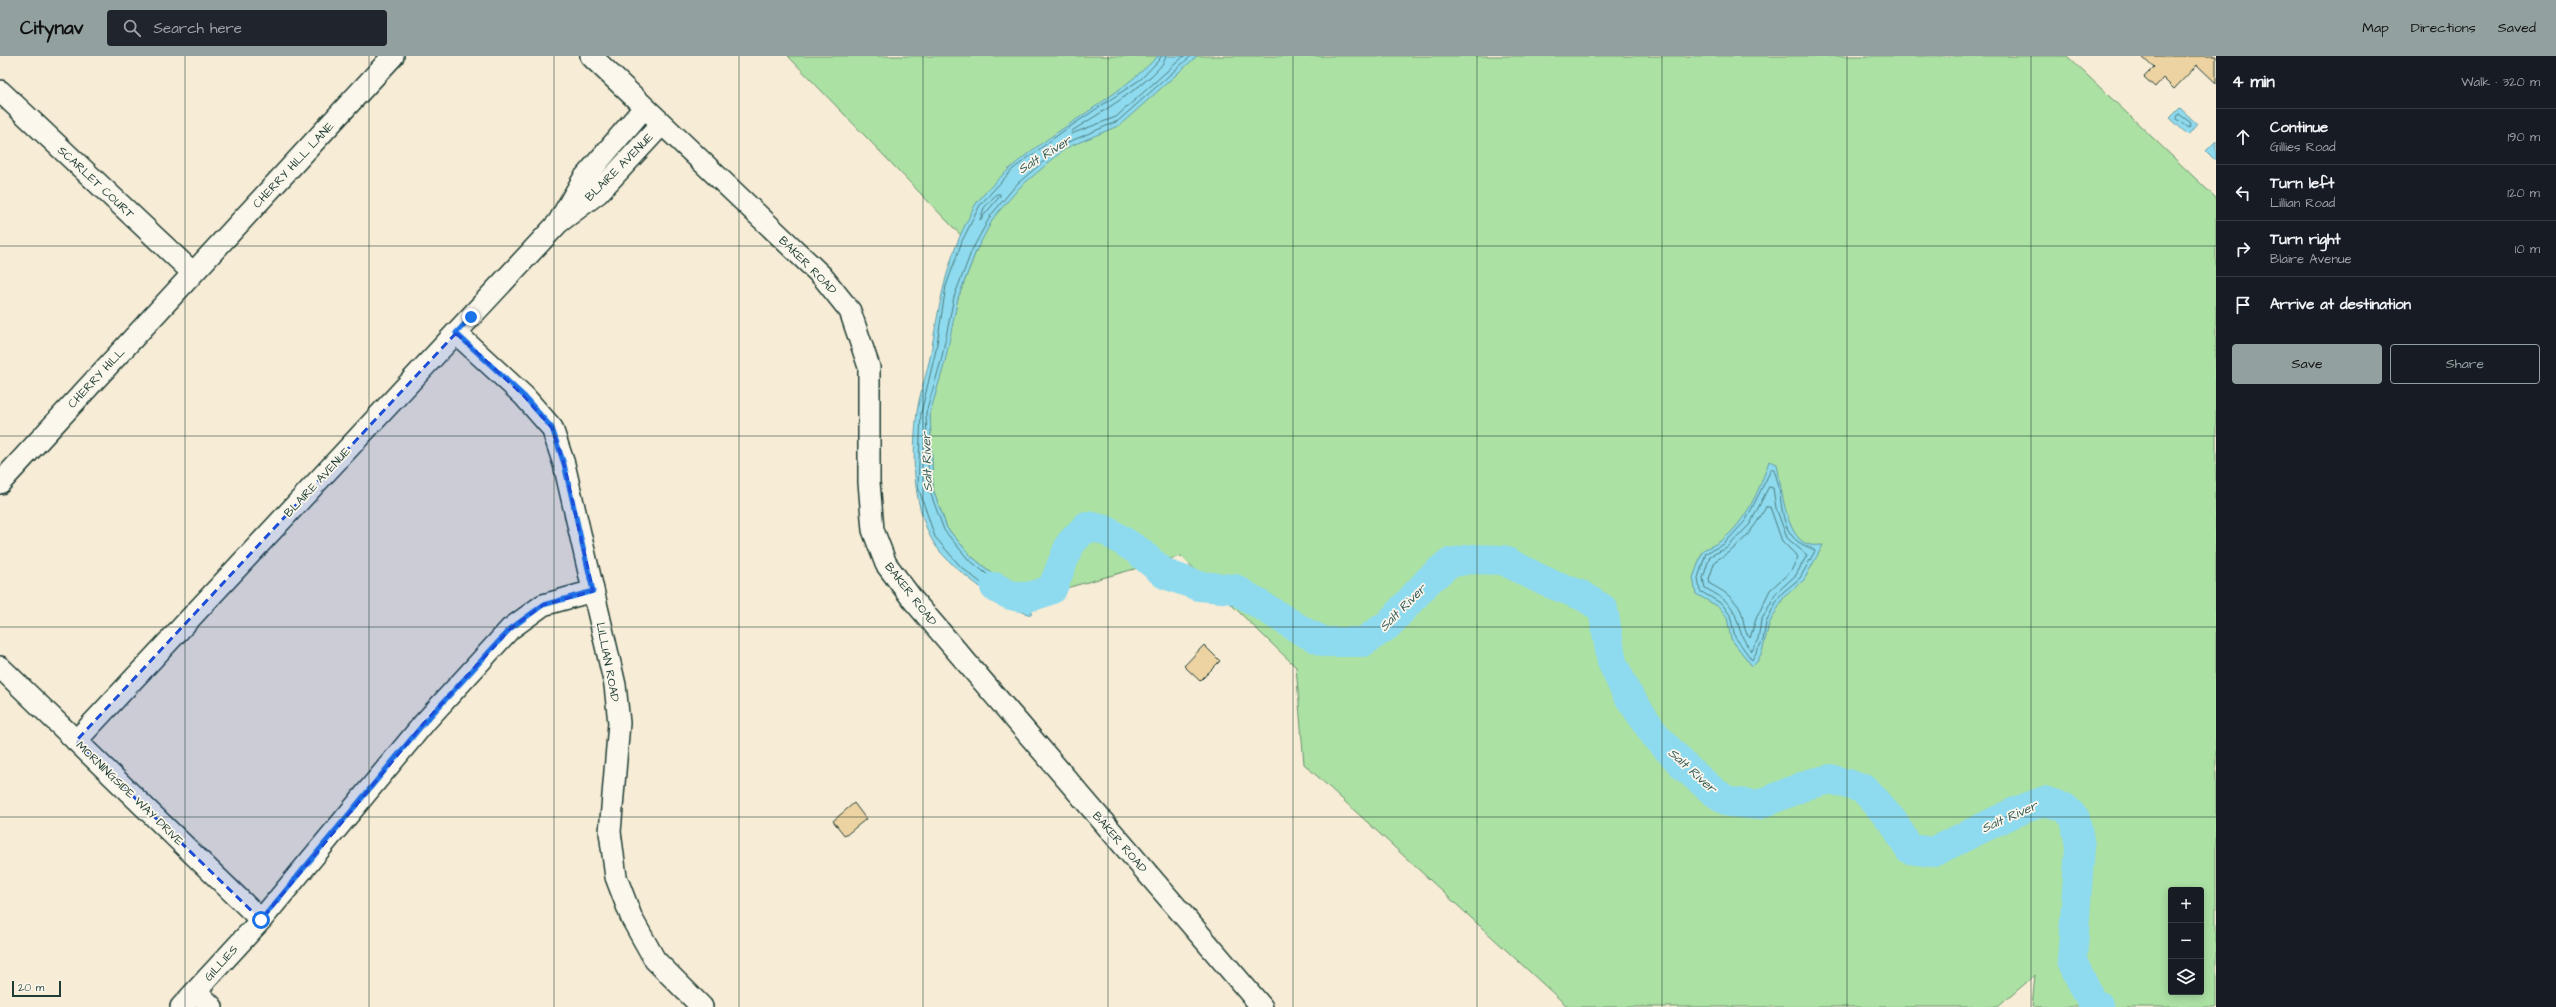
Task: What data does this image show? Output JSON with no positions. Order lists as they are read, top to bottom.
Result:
{
  "streets": {
    "street": [
      "CHERRY HILL LANE",
      "BLAIRE AVENUE",
      "SCARLET COURT",
      "BAKER ROAD",
      "CHERRY HILL",
      "LILLIAN ROAD",
      "MORNINGSIDE WAY DRIVE",
      "GILLIES"
    ]
  },
  "crossings": [
    ["CHERRY HILL LANE", "SCARLET COURT"],
    ["CHERRY HILL LANE", "CHERRY HILL"],
    ["BLAIRE AVENUE", "BAKER ROAD"],
    ["BLAIRE AVENUE", "LILLIAN ROAD"],
    ["BLAIRE AVENUE", "MORNINGSIDE WAY DRIVE"],
    ["SCARLET COURT", "CHERRY HILL"],
    ["LILLIAN ROAD", "GILLIES"],
    ["MORNINGSIDE WAY DRIVE", "GILLIES"]
  ],
  "water": ["Salt River"],
  "scale_bar": "20 m",
  "page": {
    "header": "Citynav",
    "search": "Search here",
    "nav": ["Map", "Directions", "Saved"],
    "heading": ["4 min", "Walk · 320 m"],
    "list": [
      ["Continue", "Gillies Road", "190 m"],
      ["Turn left", "Lillian Road", "120 m"],
      ["Turn right", "Blaire Avenue", "10 m"],
      "Arrive at destination"
    ],
    "buttons": ["Save", "Share"],
    "map_buttons": ["+", "−"],
    "scale": "20 m"
  }
}
